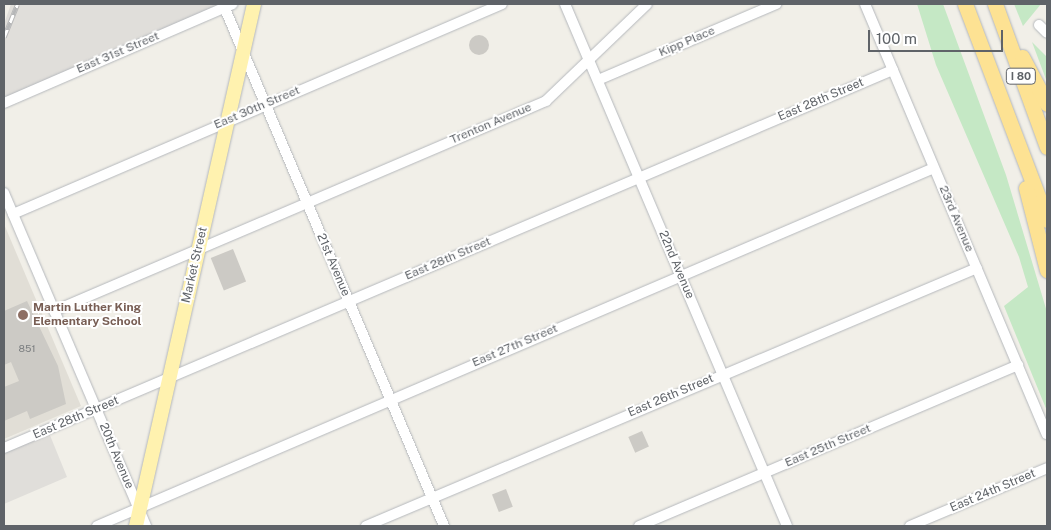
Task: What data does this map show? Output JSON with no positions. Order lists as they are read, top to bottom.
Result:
{
  "streets": {
    "highway": ["I 80"],
    "main road": ["Market Street"],
    "street": [
      "Kipp Place",
      "East 31st Street",
      "East 28th Street",
      "East 30th Street",
      "Trenton Avenue",
      "23rd Avenue",
      "21st Avenue",
      "22nd Avenue",
      "East 27th Street",
      "East 26th Street",
      "East 25th Street",
      "20th Avenue",
      "East 24th Street"
    ]
  },
  "crossings": [
    ["Kipp Place", "22nd Avenue"],
    ["East 31st Street", "21st Avenue"],
    ["East 28th Street", "23rd Avenue"],
    ["East 28th Street", "Market Street"],
    ["East 28th Street", "21st Avenue"],
    ["East 28th Street", "22nd Avenue"],
    ["East 28th Street", "20th Avenue"],
    ["East 30th Street", "Market Street"],
    ["East 30th Street", "21st Avenue"],
    ["East 30th Street", "20th Avenue"],
    ["Trenton Avenue", "Market Street"],
    ["Trenton Avenue", "21st Avenue"],
    ["Trenton Avenue", "22nd Avenue"],
    ["Trenton Avenue", "20th Avenue"],
    ["23rd Avenue", "East 27th Street"],
    ["23rd Avenue", "East 26th Street"],
    ["23rd Avenue", "East 25th Street"],
    ["Market Street", "21st Avenue"],
    ["Market Street", "East 27th Street"],
    ["Market Street", "20th Avenue"],
    ["21st Avenue", "East 27th Street"],
    ["21st Avenue", "East 26th Street"],
    ["22nd Avenue", "East 27th Street"],
    ["22nd Avenue", "East 26th Street"],
    ["22nd Avenue", "East 25th Street"],
    ["East 27th Street", "20th Avenue"]
  ],
  "places": ["Martin Luther King Elementary School"],
  "house_numbers": ["851"],
  "scale_bar": "100 m"
}
